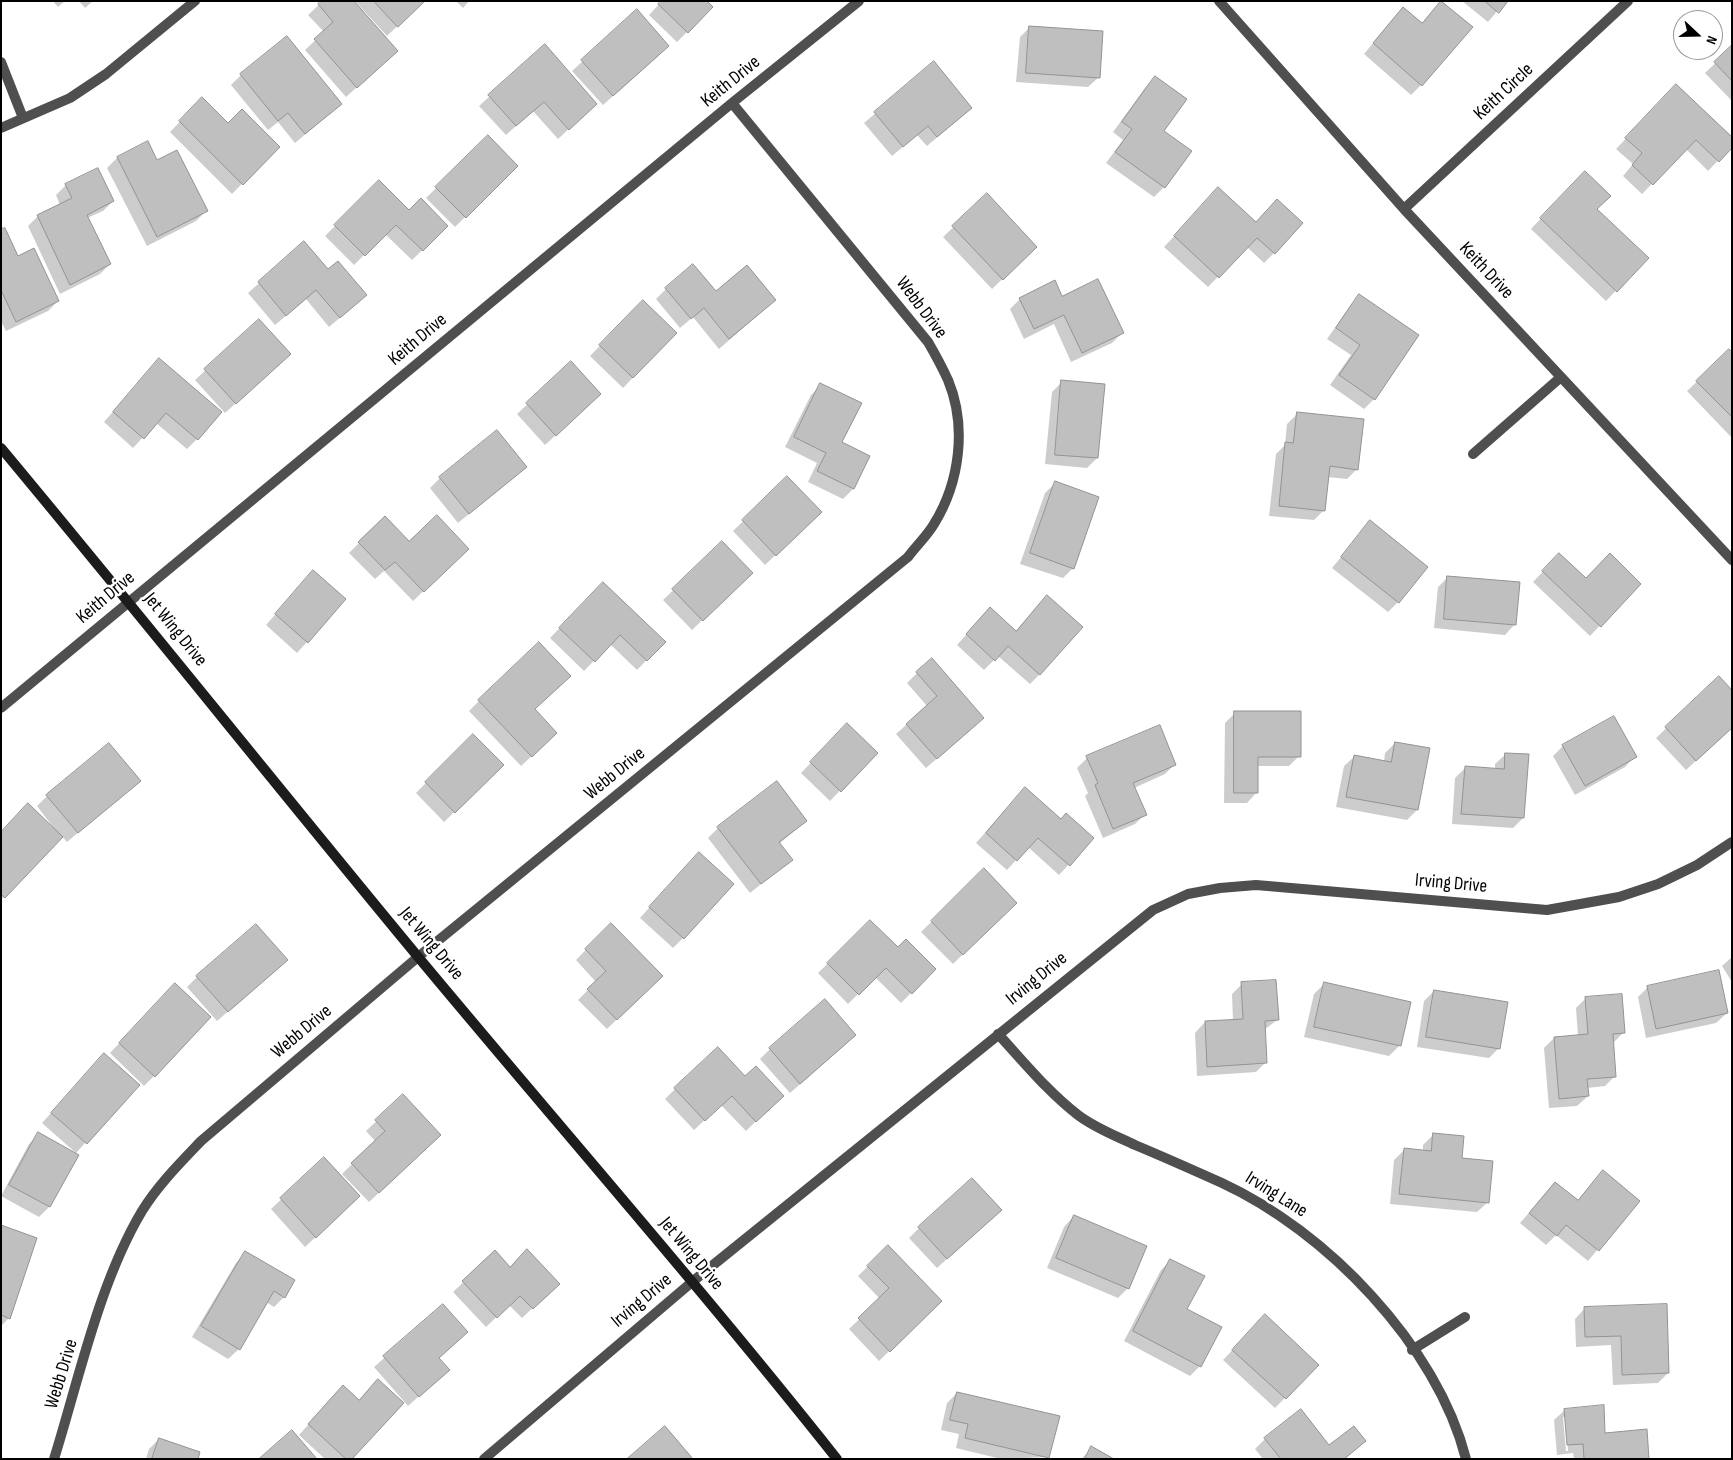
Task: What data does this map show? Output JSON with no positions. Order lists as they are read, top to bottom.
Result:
{
  "streets": {
    "main road": ["Jet Wing Drive"],
    "street": [
      "Keith Drive",
      "Keith Circle",
      "Webb Drive",
      "Irving Drive",
      "Irving Lane"
    ]
  },
  "crossings": [
    ["Keith Drive", "Keith Circle"],
    ["Keith Drive", "Webb Drive"],
    ["Keith Drive", "Jet Wing Drive"],
    ["Webb Drive", "Jet Wing Drive"],
    ["Jet Wing Drive", "Irving Drive"],
    ["Irving Drive", "Irving Lane"]
  ],
  "north": "right"
}
